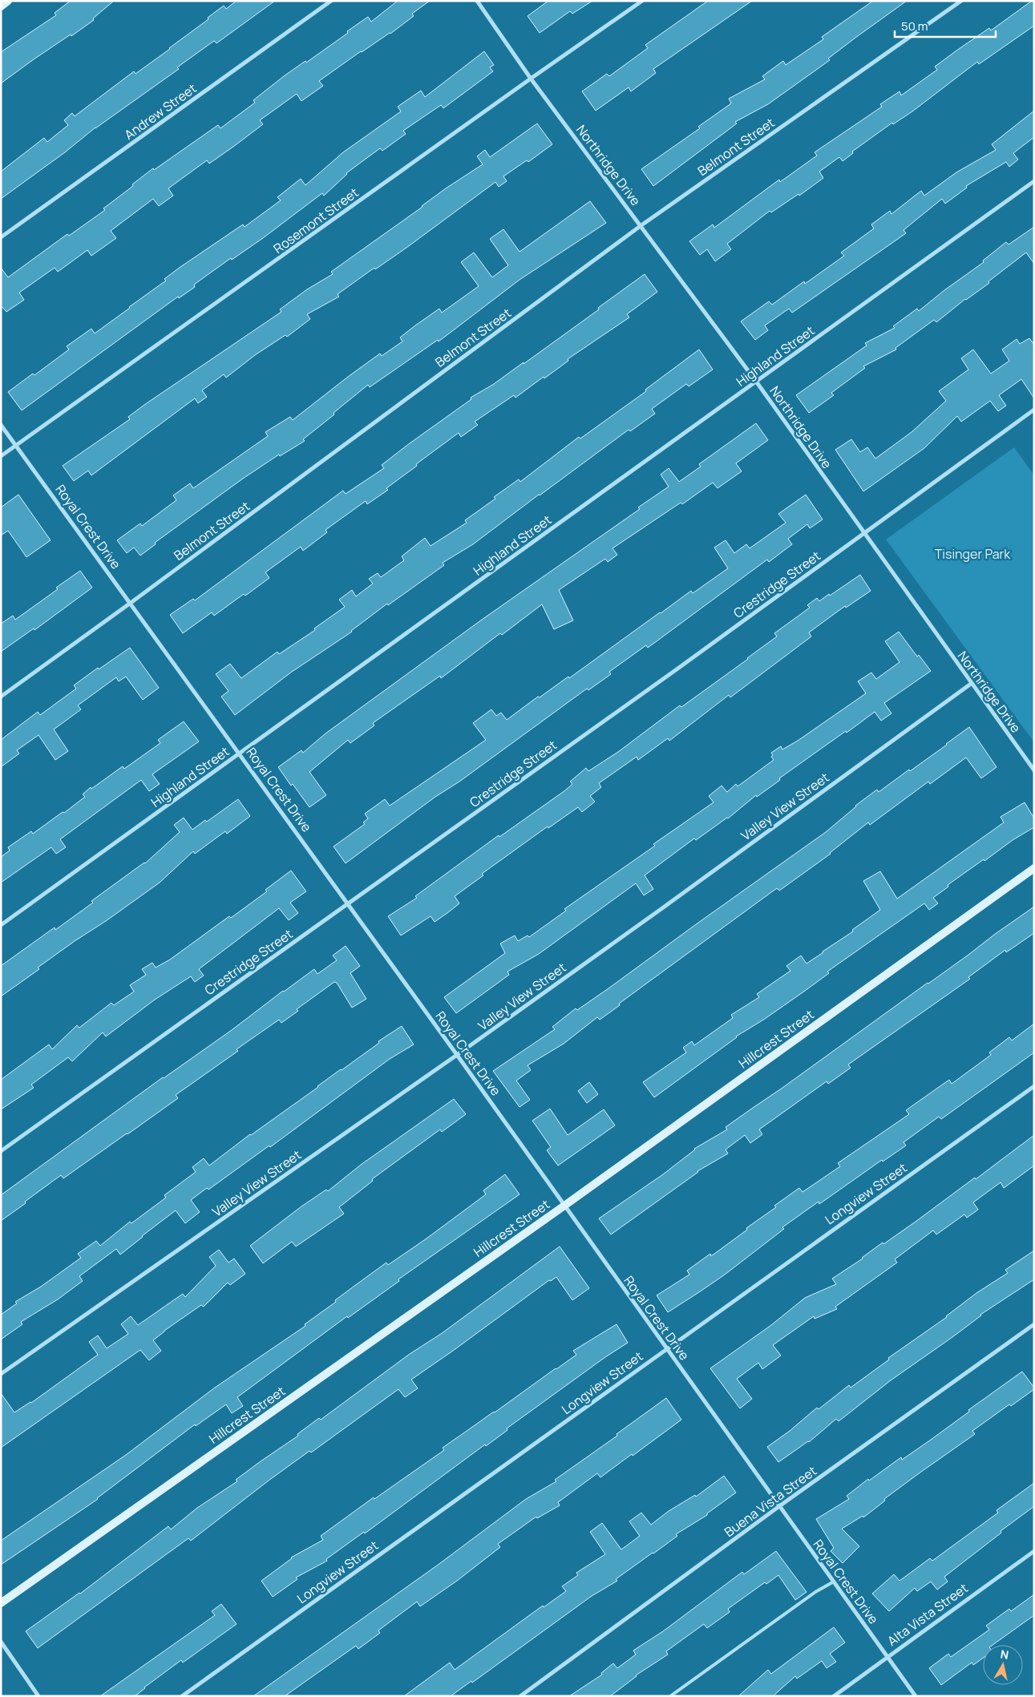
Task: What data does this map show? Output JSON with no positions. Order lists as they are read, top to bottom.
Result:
{
  "streets": {
    "street": [
      "Andrew Street",
      "Belmont Street",
      "Northridge Drive",
      "Rosemont Street",
      "Highland Street",
      "Royal Crest Drive",
      "Crestridge Street",
      "Valley View Street",
      "Hillcrest Street",
      "Longview Street",
      "Buena Vista Street",
      "Alta Vista Street"
    ]
  },
  "crossings": [
    ["Belmont Street", "Northridge Drive"],
    ["Belmont Street", "Royal Crest Drive"],
    ["Northridge Drive", "Rosemont Street"],
    ["Northridge Drive", "Highland Street"],
    ["Northridge Drive", "Crestridge Street"],
    ["Northridge Drive", "Valley View Street"],
    ["Rosemont Street", "Royal Crest Drive"],
    ["Highland Street", "Royal Crest Drive"],
    ["Royal Crest Drive", "Crestridge Street"],
    ["Royal Crest Drive", "Valley View Street"],
    ["Royal Crest Drive", "Hillcrest Street"],
    ["Royal Crest Drive", "Longview Street"],
    ["Royal Crest Drive", "Buena Vista Street"],
    ["Royal Crest Drive", "Alta Vista Street"]
  ],
  "parks": ["Tisinger Park"],
  "scale_bar": "50 m",
  "north": "top"
}
